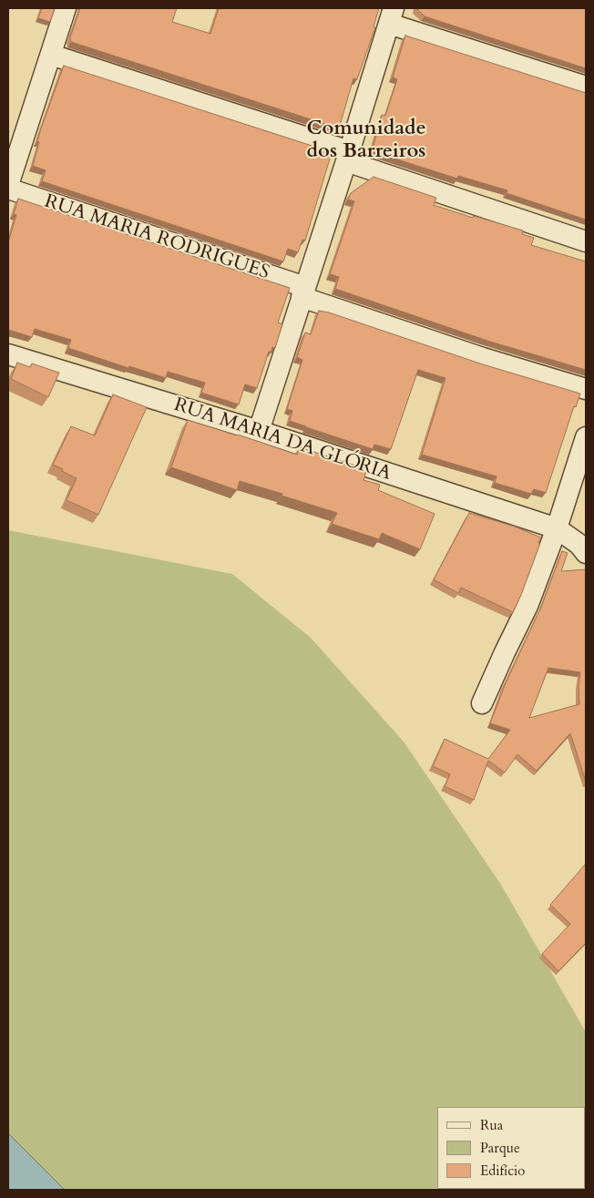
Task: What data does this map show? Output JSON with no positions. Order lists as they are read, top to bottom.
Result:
{
  "streets": {
    "street": ["RUA MARIA RODRIGUES", "RUA MARIA DA GLÓRIA"]
  },
  "districts": ["Comunidade dos Barreiros"],
  "legend": ["Rua", "Parque", "Edifício"]
}
